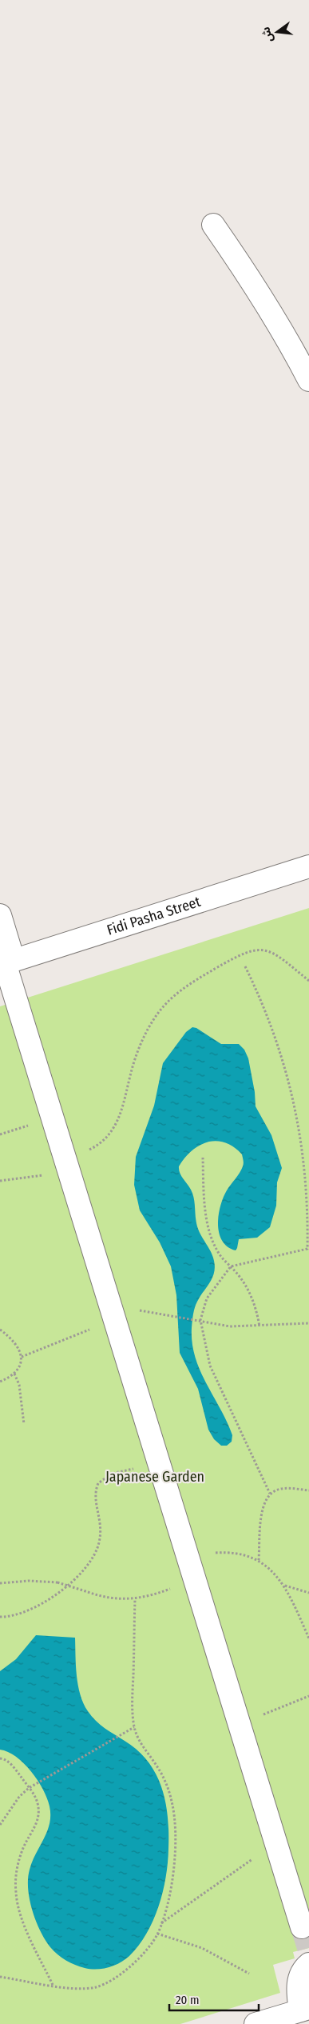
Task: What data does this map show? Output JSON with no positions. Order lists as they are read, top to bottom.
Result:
{
  "streets": {
    "street": ["Fidi Pasha Street"]
  },
  "parks": ["Japanese Garden"],
  "scale_bar": "20 m",
  "north": "left"
}
